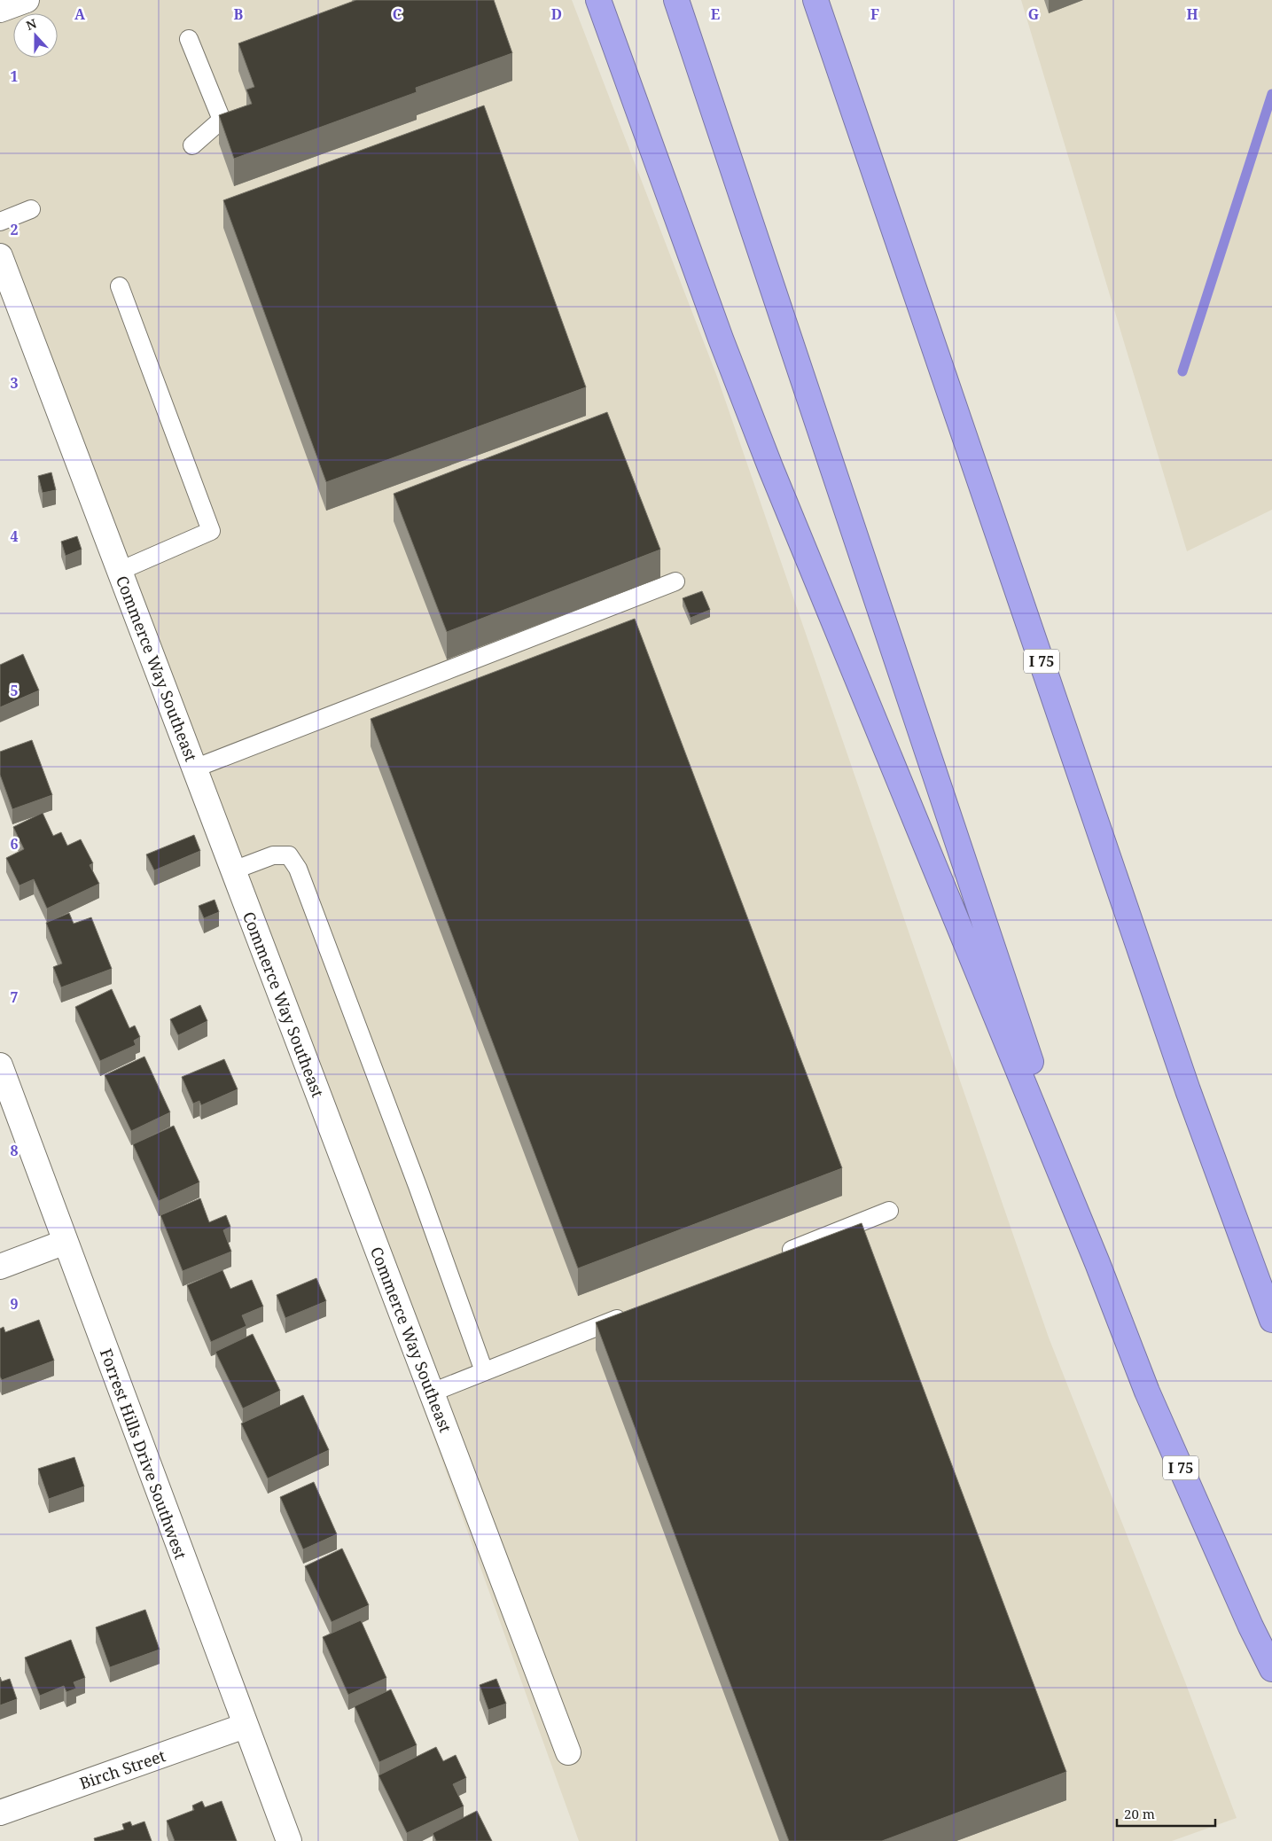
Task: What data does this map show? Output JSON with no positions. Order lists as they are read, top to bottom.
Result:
{
  "streets": {
    "highway": ["I 75"],
    "street": ["Commerce Way Southeast", "Forrest Hills Drive Southwest", "Birch Street"]
  },
  "crossings": [
    ["Forrest Hills Drive Southwest", "Birch Street"]
  ],
  "scale_bar": "20 m",
  "north": "top",
  "grid": {
    "columns": [
      "A",
      "B",
      "C",
      "D",
      "E",
      "F",
      "G",
      "H"
    ],
    "rows": [
      "1",
      "2",
      "3",
      "4",
      "5",
      "6",
      "7",
      "8",
      "9"
    ]
  }
}
